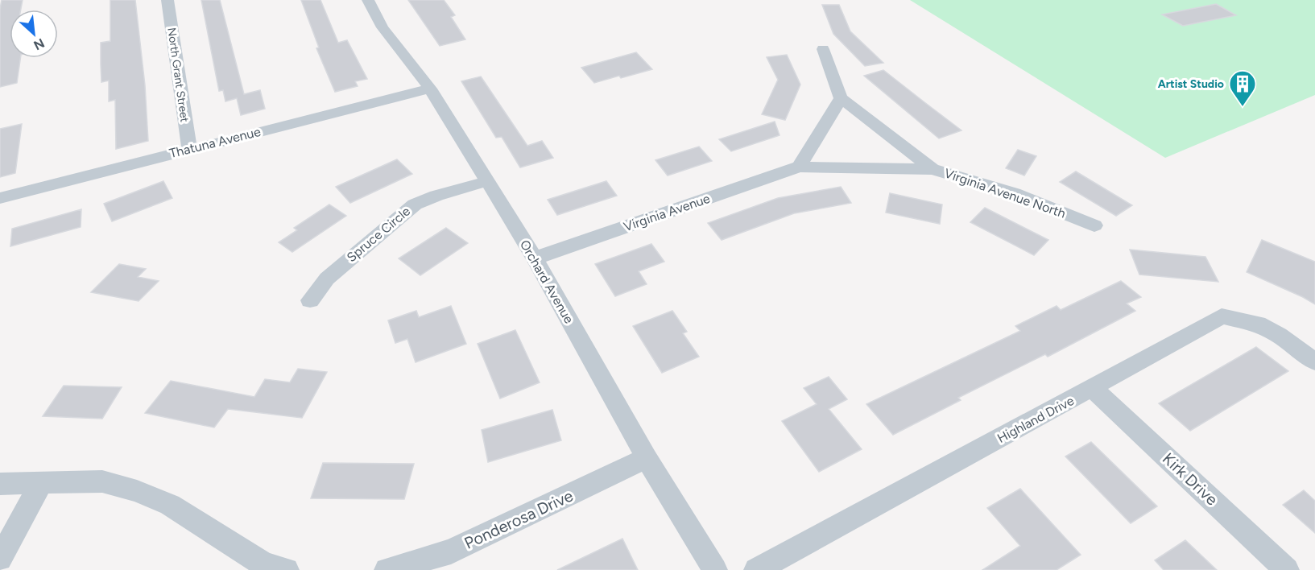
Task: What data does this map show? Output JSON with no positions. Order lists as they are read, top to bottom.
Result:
{
  "streets": {
    "street": [
      "North Grant Street",
      "Thatuna Avenue",
      "Virginia Avenue North",
      "Virginia Avenue",
      "Spruce Circle",
      "Orchard Avenue",
      "Highland Drive",
      "Kirk Drive",
      "Ponderosa Drive"
    ]
  },
  "crossings": [
    ["North Grant Street", "Thatuna Avenue"],
    ["Thatuna Avenue", "Orchard Avenue"],
    ["Virginia Avenue North", "Virginia Avenue"],
    ["Virginia Avenue", "Orchard Avenue"],
    ["Spruce Circle", "Orchard Avenue"],
    ["Orchard Avenue", "Ponderosa Drive"],
    ["Highland Drive", "Kirk Drive"]
  ],
  "places": {
    "building": ["Artist Studio"]
  },
  "north": "bottom right"
}
